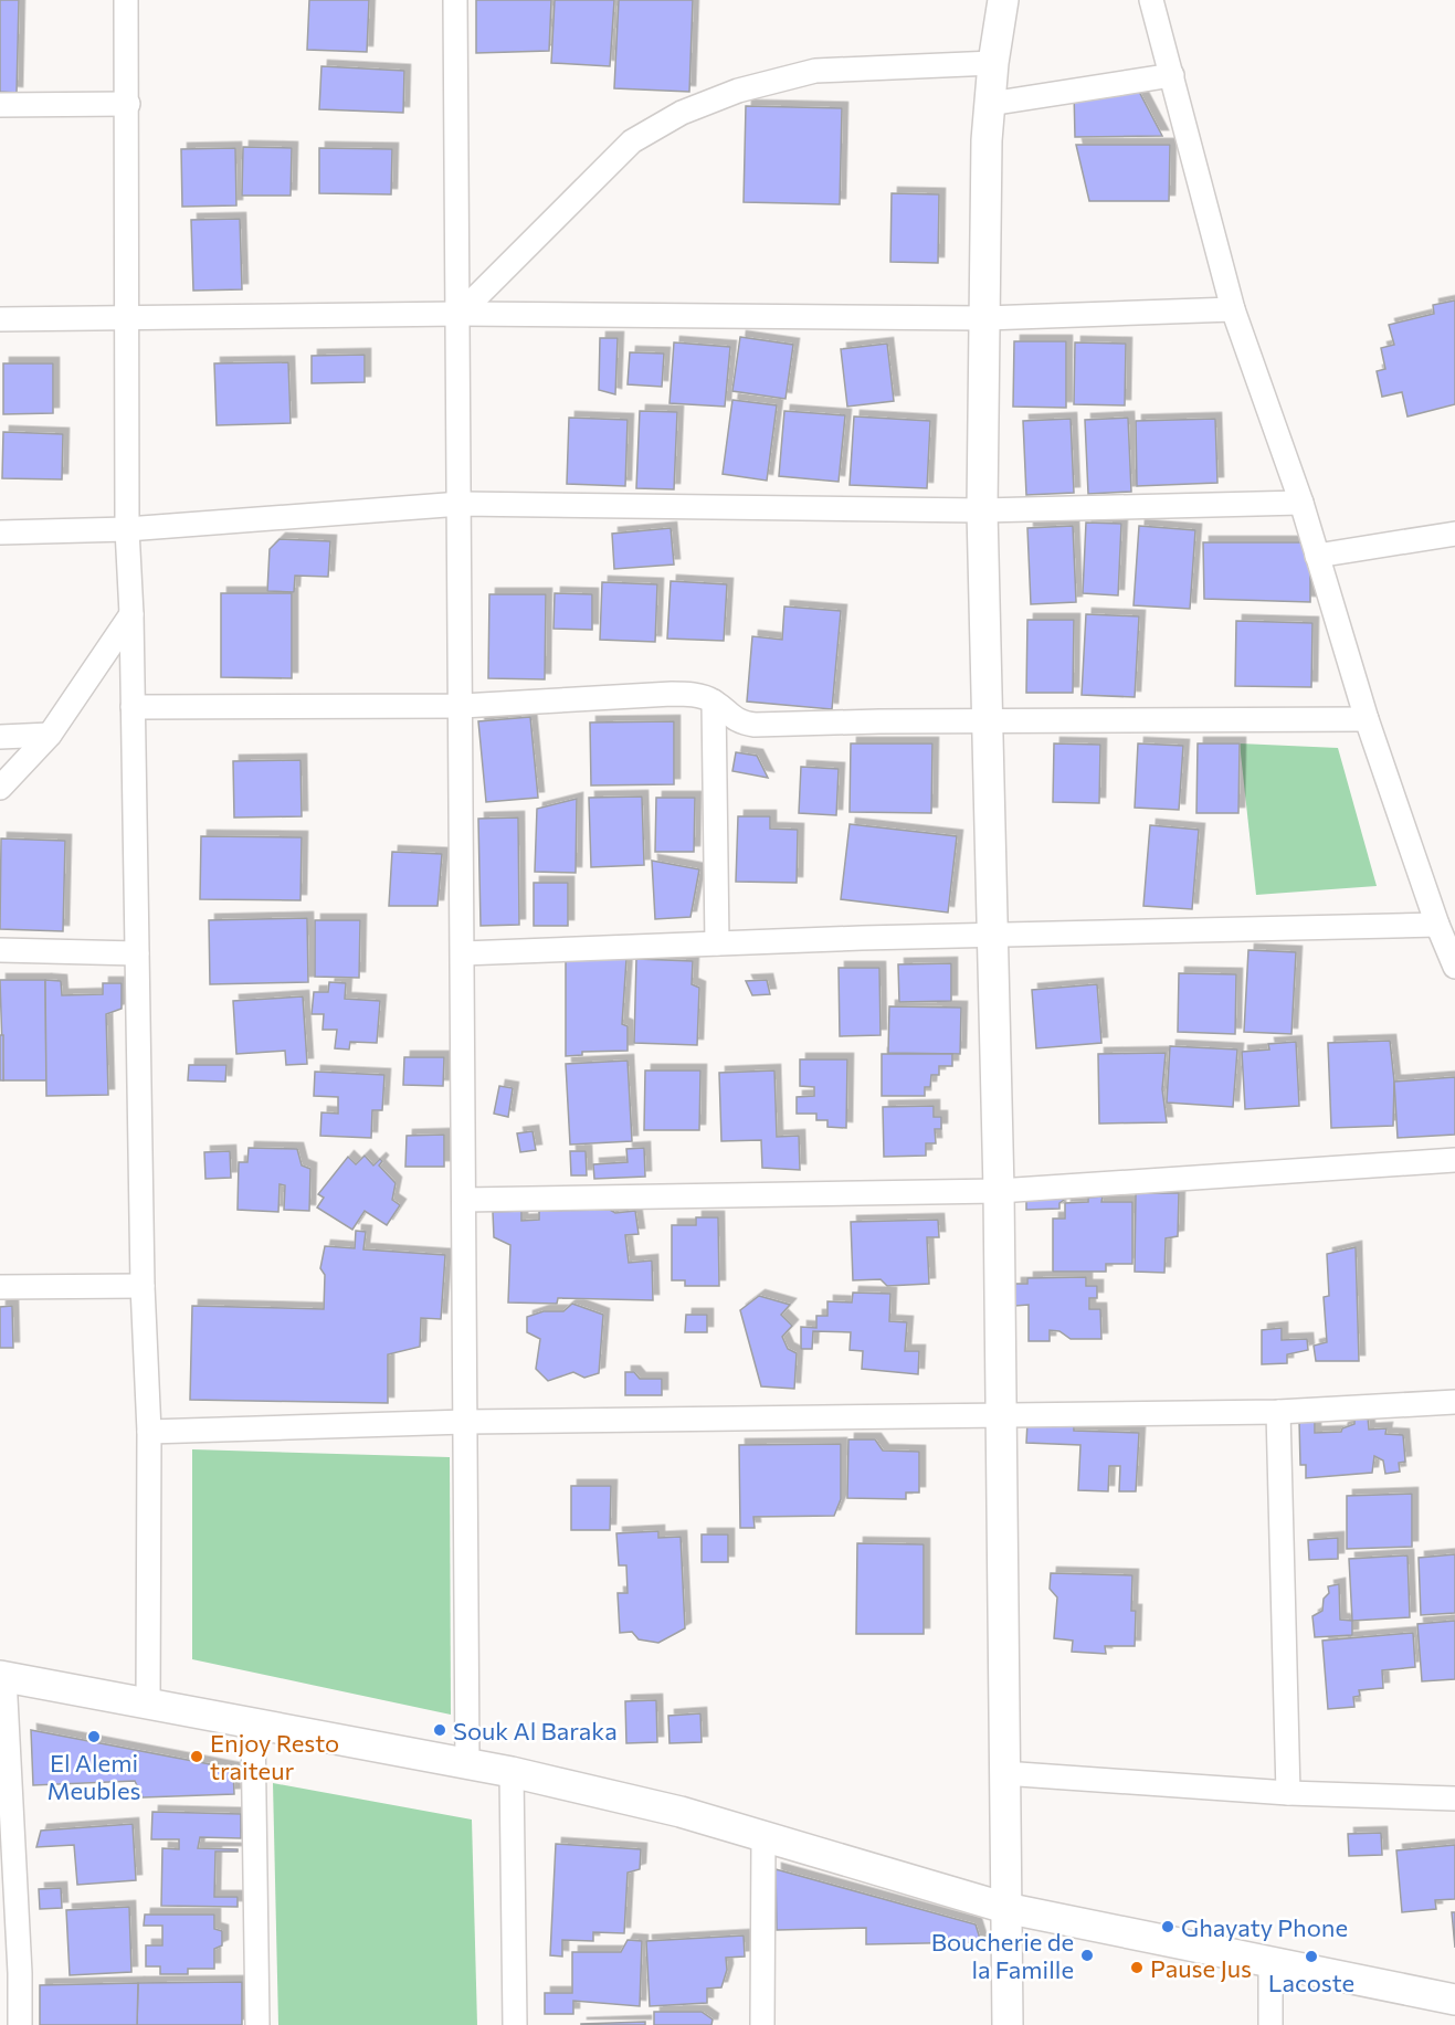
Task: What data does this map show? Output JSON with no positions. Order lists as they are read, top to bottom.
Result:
{
  "places": [
    "Souk Al Baraka",
    "El Alemi Meubles",
    "Enjoy Resto traiteur",
    "Ghayaty Phone",
    "Boucherie de la Famille",
    "Lacoste",
    "Pause Jus"
  ]
}
